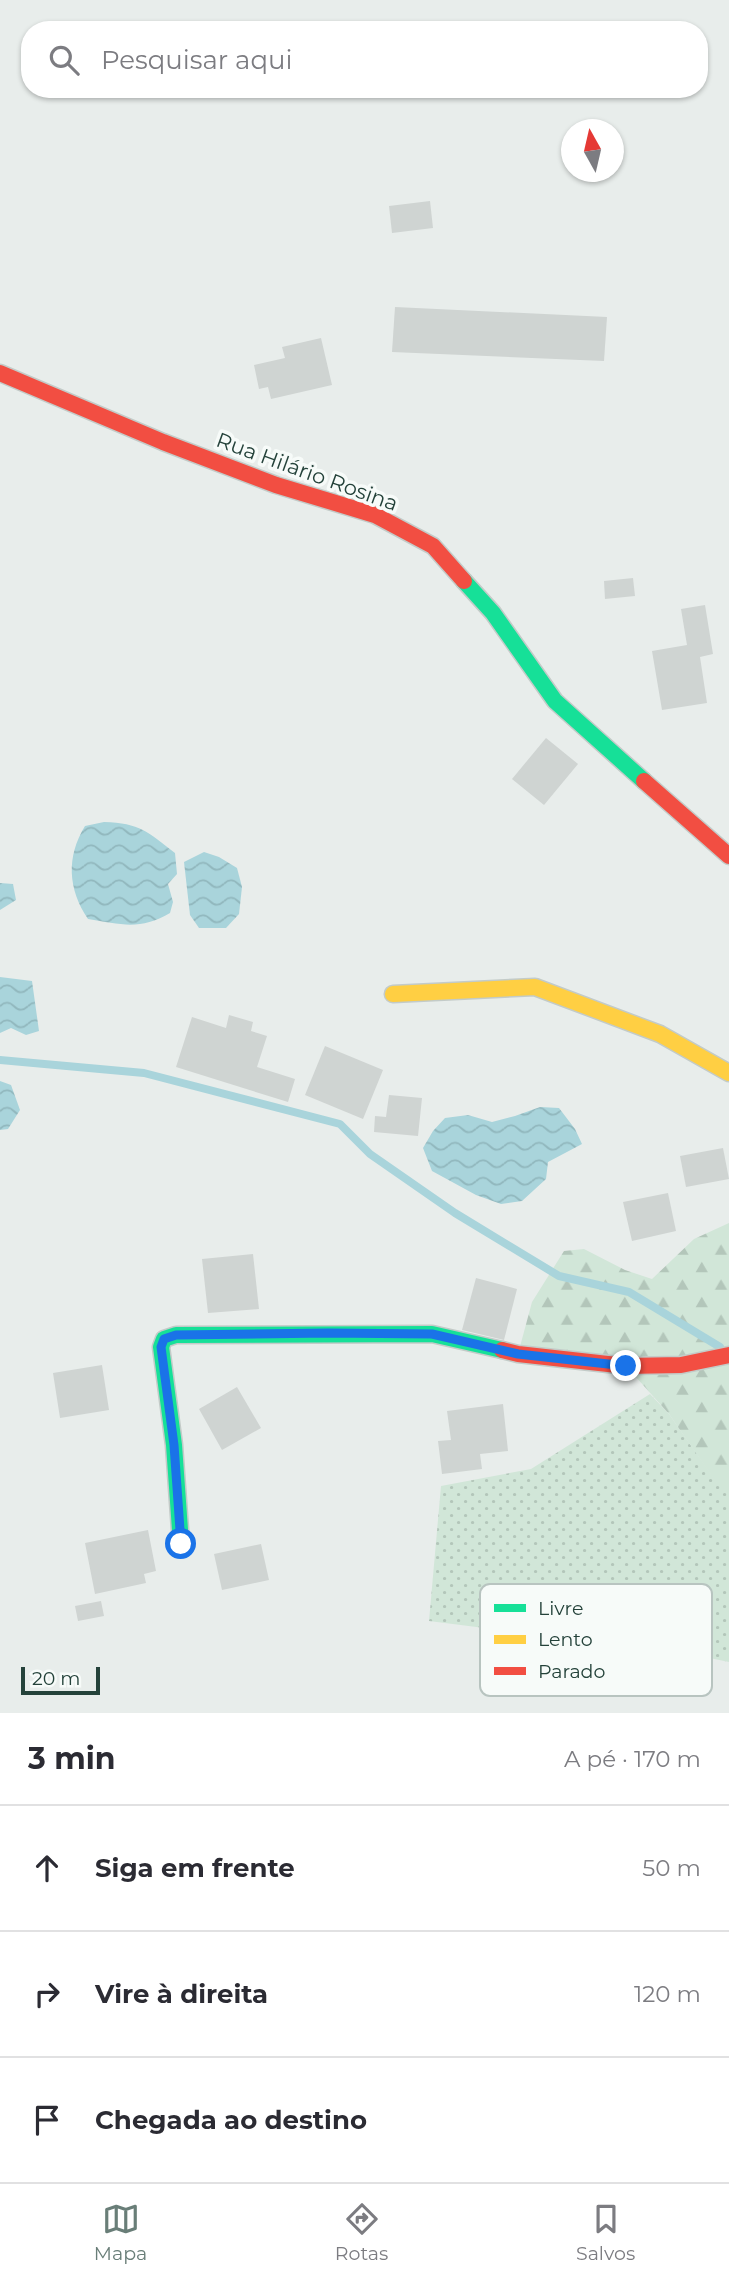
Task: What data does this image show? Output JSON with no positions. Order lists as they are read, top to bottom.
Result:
{
  "streets": {
    "street": ["Rua Hilário Rosina"]
  },
  "legend": ["Livre", "Lento", "Parado"],
  "scale_bar": "20 m",
  "north": "top",
  "page": {
    "search": "Pesquisar aqui",
    "scale": "20 m",
    "heading": ["3 min", "A pé · 170 m"],
    "list": [
      ["Siga em frente", "50 m"],
      ["Vire à direita", "120 m"],
      "Chegada ao destino"
    ],
    "nav": ["Mapa", "Rotas", "Salvos"]
  }
}
